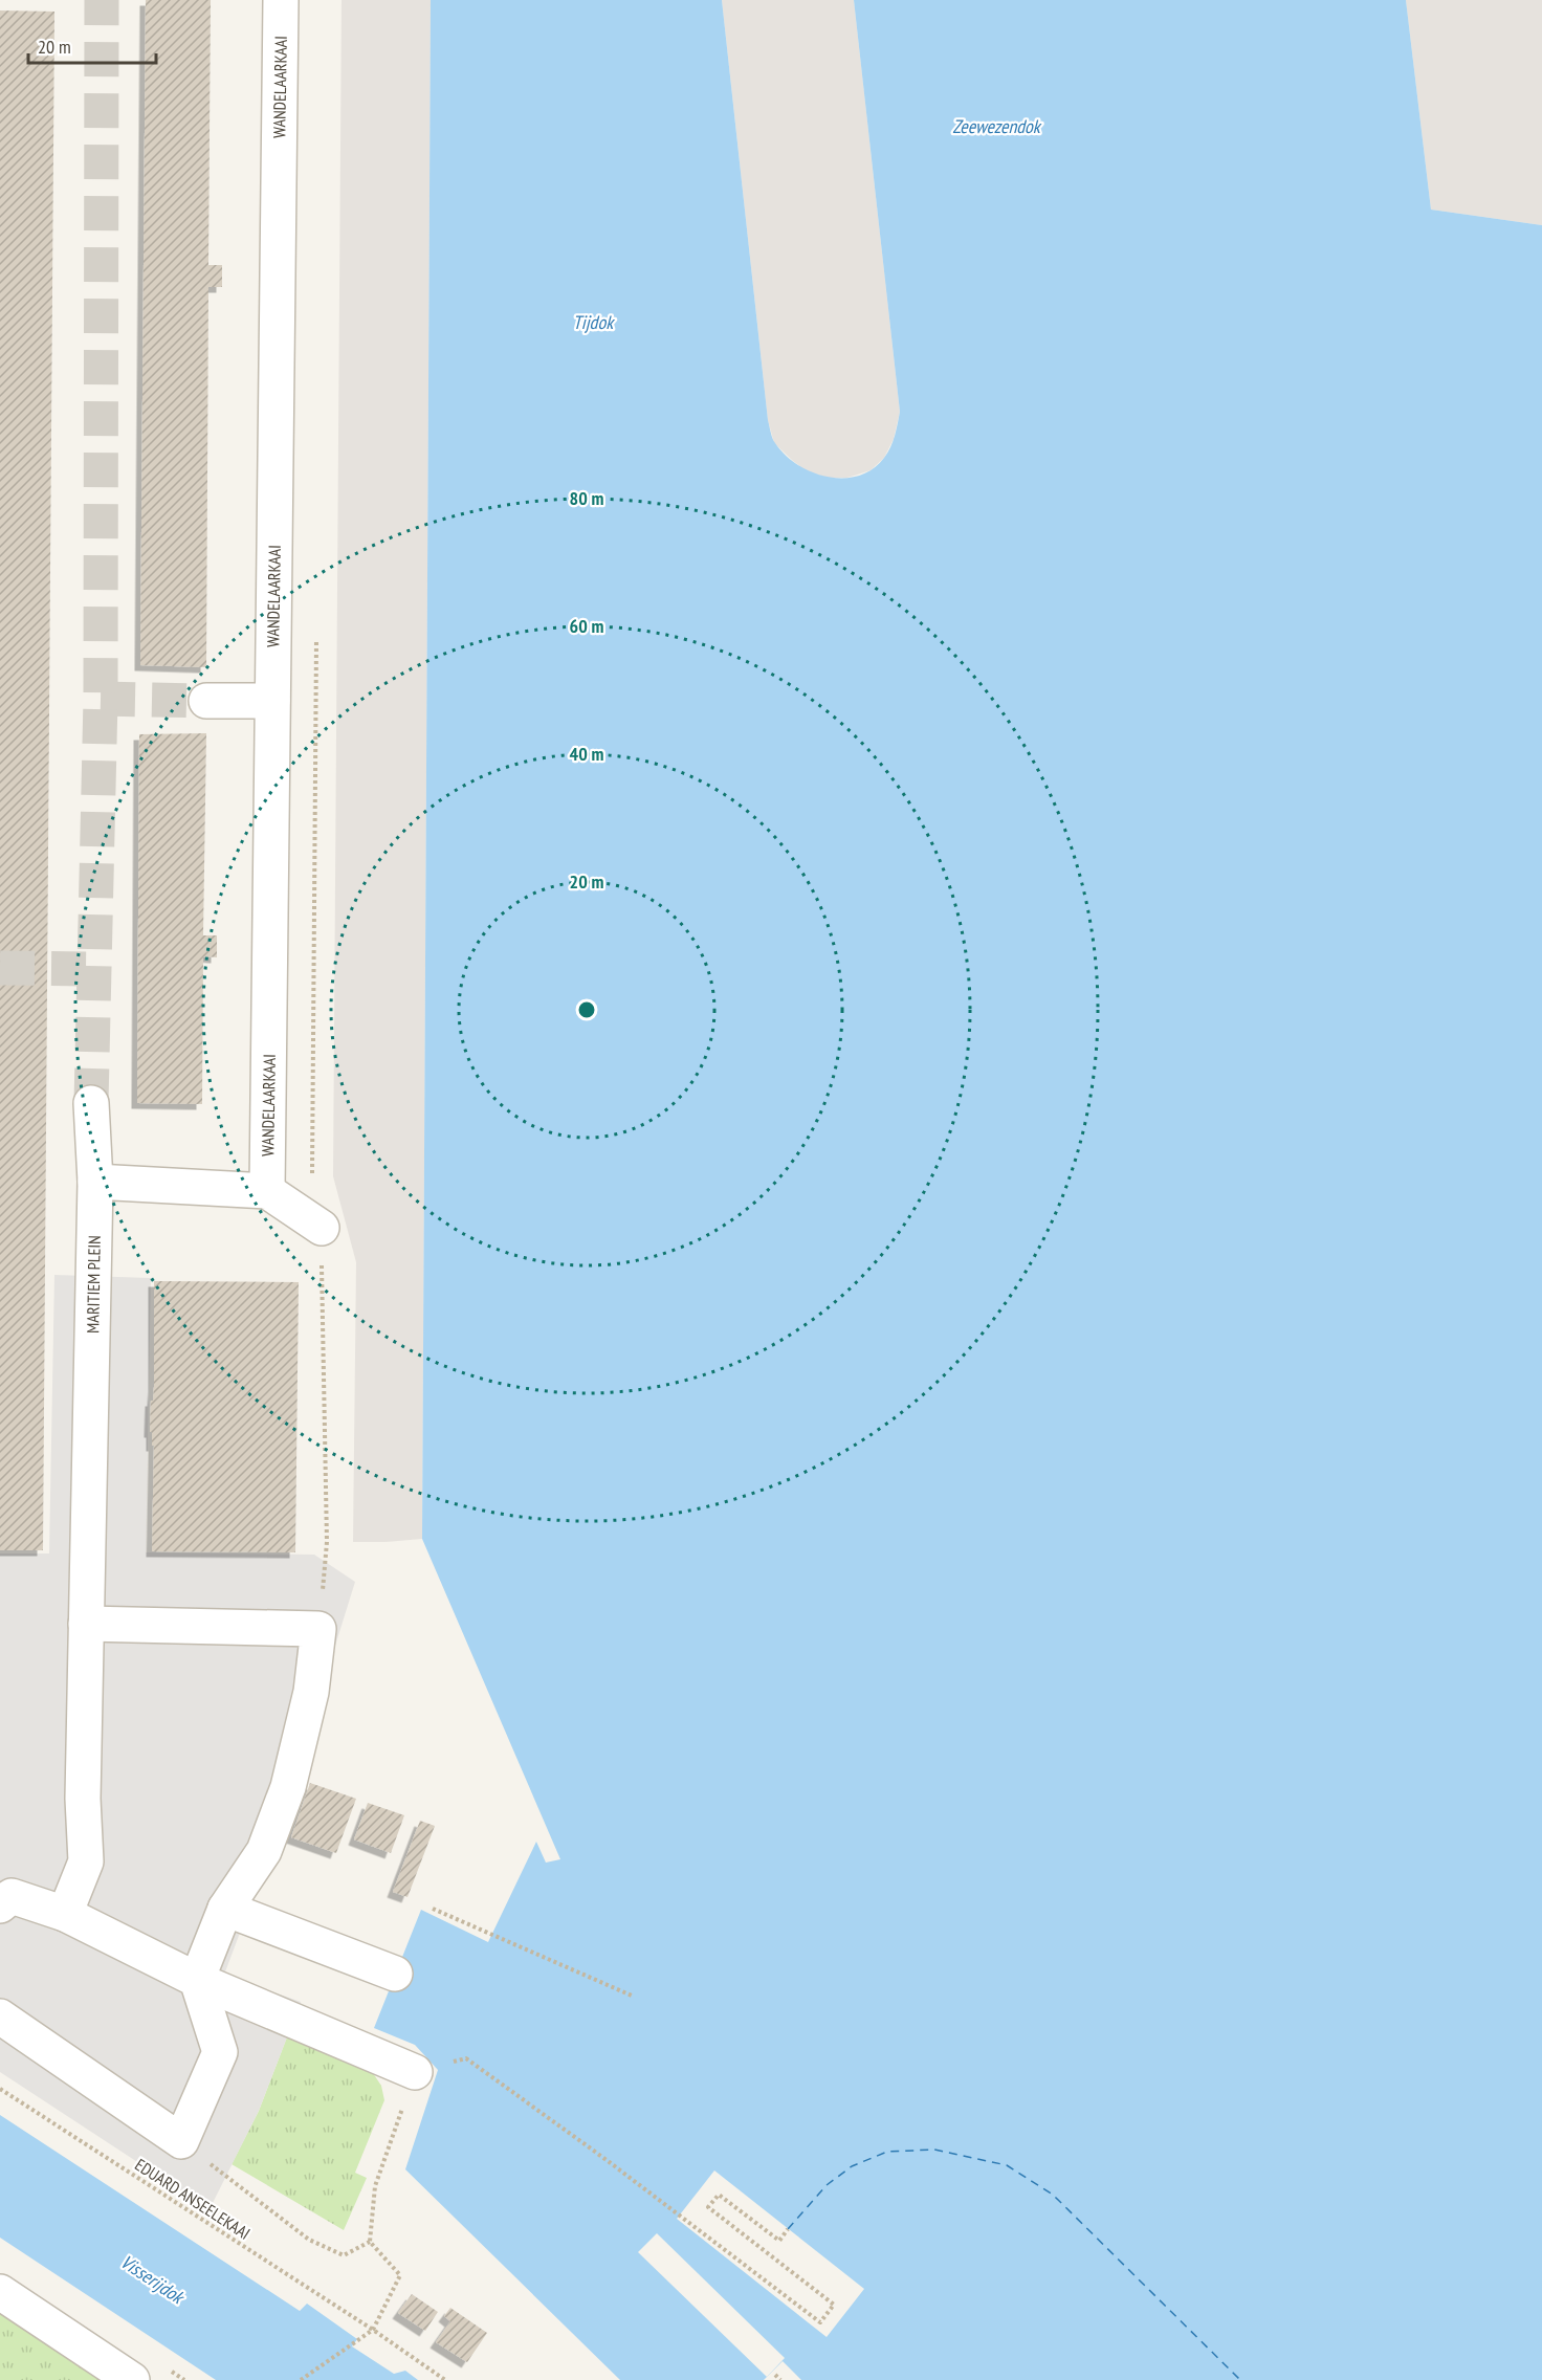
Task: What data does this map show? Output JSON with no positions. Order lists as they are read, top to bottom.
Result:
{
  "streets": {
    "street": ["WANDELAARKAAI", "MARITIEM PLEIN"],
    "path": ["EDUARD ANSEELEKAAI"]
  },
  "water": ["Zeewezendok", "Tijdok", "Visserijdok"],
  "scale_bar": "20 m",
  "rings": [
    "80 m",
    "60 m",
    "40 m",
    "20 m"
  ]
}
